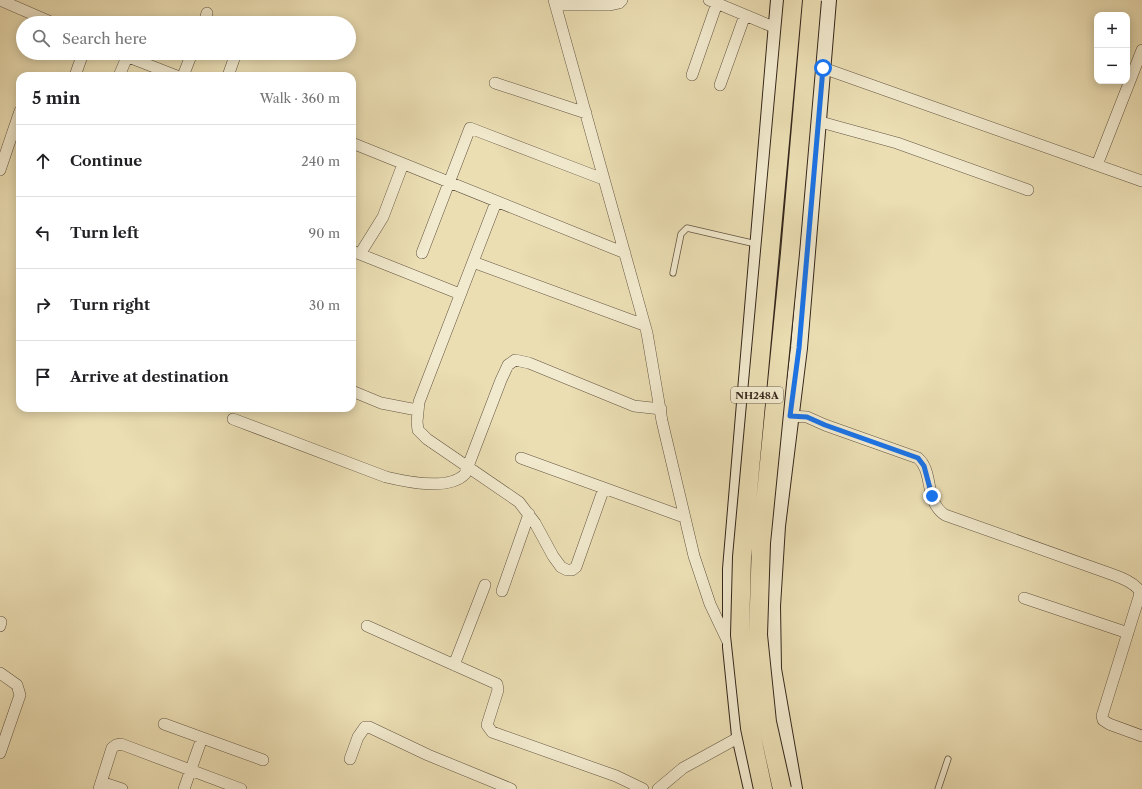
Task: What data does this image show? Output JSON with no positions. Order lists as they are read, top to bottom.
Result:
{
  "streets": {
    "highway": ["NH248A"]
  },
  "page": {
    "map_buttons": ["+", "−"],
    "search": "Search here",
    "heading": ["5 min", "Walk · 360 m"],
    "list": [
      ["Continue", "240 m"],
      ["Turn left", "90 m"],
      ["Turn right", "30 m"],
      "Arrive at destination"
    ]
  }
}
